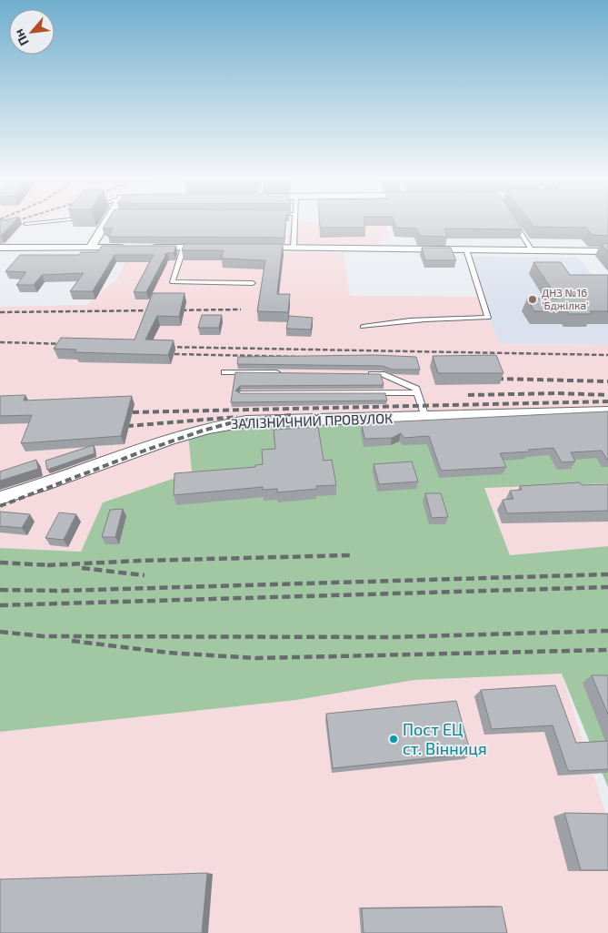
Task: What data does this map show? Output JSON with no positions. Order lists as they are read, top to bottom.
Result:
{
  "streets": {
    "street": ["ЗАЛІЗНИЧНИЙ ПРОВУЛОК"]
  },
  "places": ["ДНЗ №16 'Бджілка'", "Пост ЕЦ ст. Вінниця"],
  "north": "bottom left"
}
